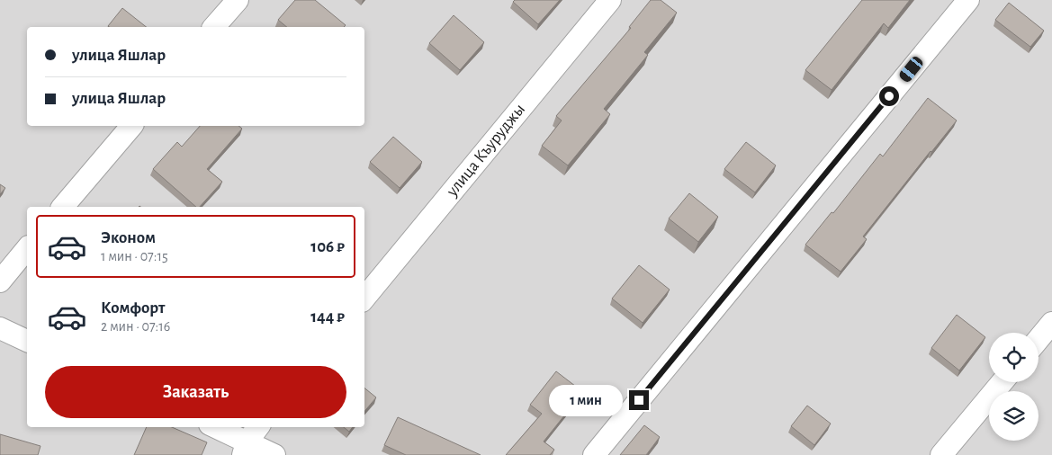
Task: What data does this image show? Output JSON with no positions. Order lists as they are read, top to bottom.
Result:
{
  "streets": {
    "street": ["улица Къуруджы"]
  },
  "page": {
    "banner": ["улица Яшлар", "улица Яшлар"],
    "list": [
      {
        "name": "Эконом",
        "note": "1 мин · 07:15",
        "value": "106 ₽"
      },
      {
        "name": "Комфорт",
        "note": "2 мин · 07:16",
        "value": "144 ₽"
      }
    ],
    "buttons": "Заказать",
    "bubble": "1 мин"
  }
}
